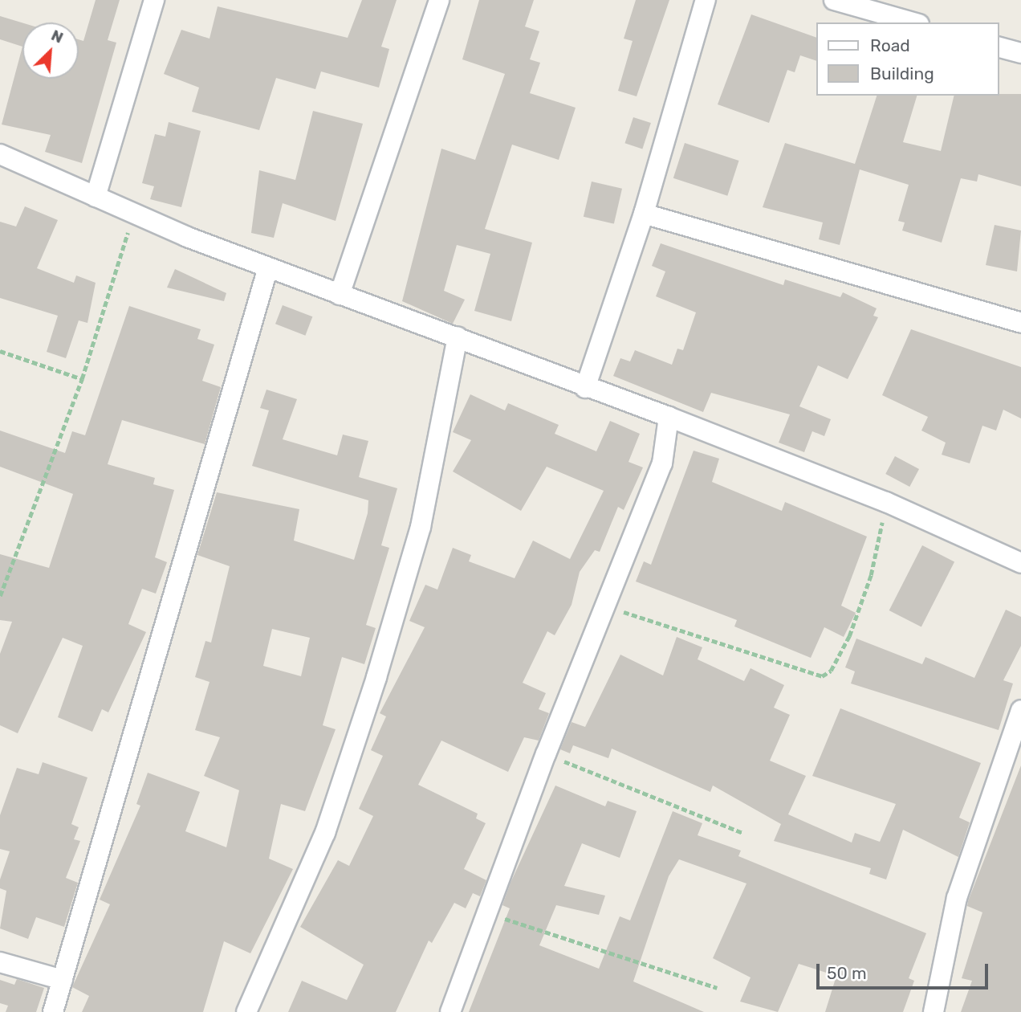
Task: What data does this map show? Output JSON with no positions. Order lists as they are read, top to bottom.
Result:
{
  "legend": ["Road", "Building"],
  "scale_bar": "50 m",
  "north": "top right"
}
